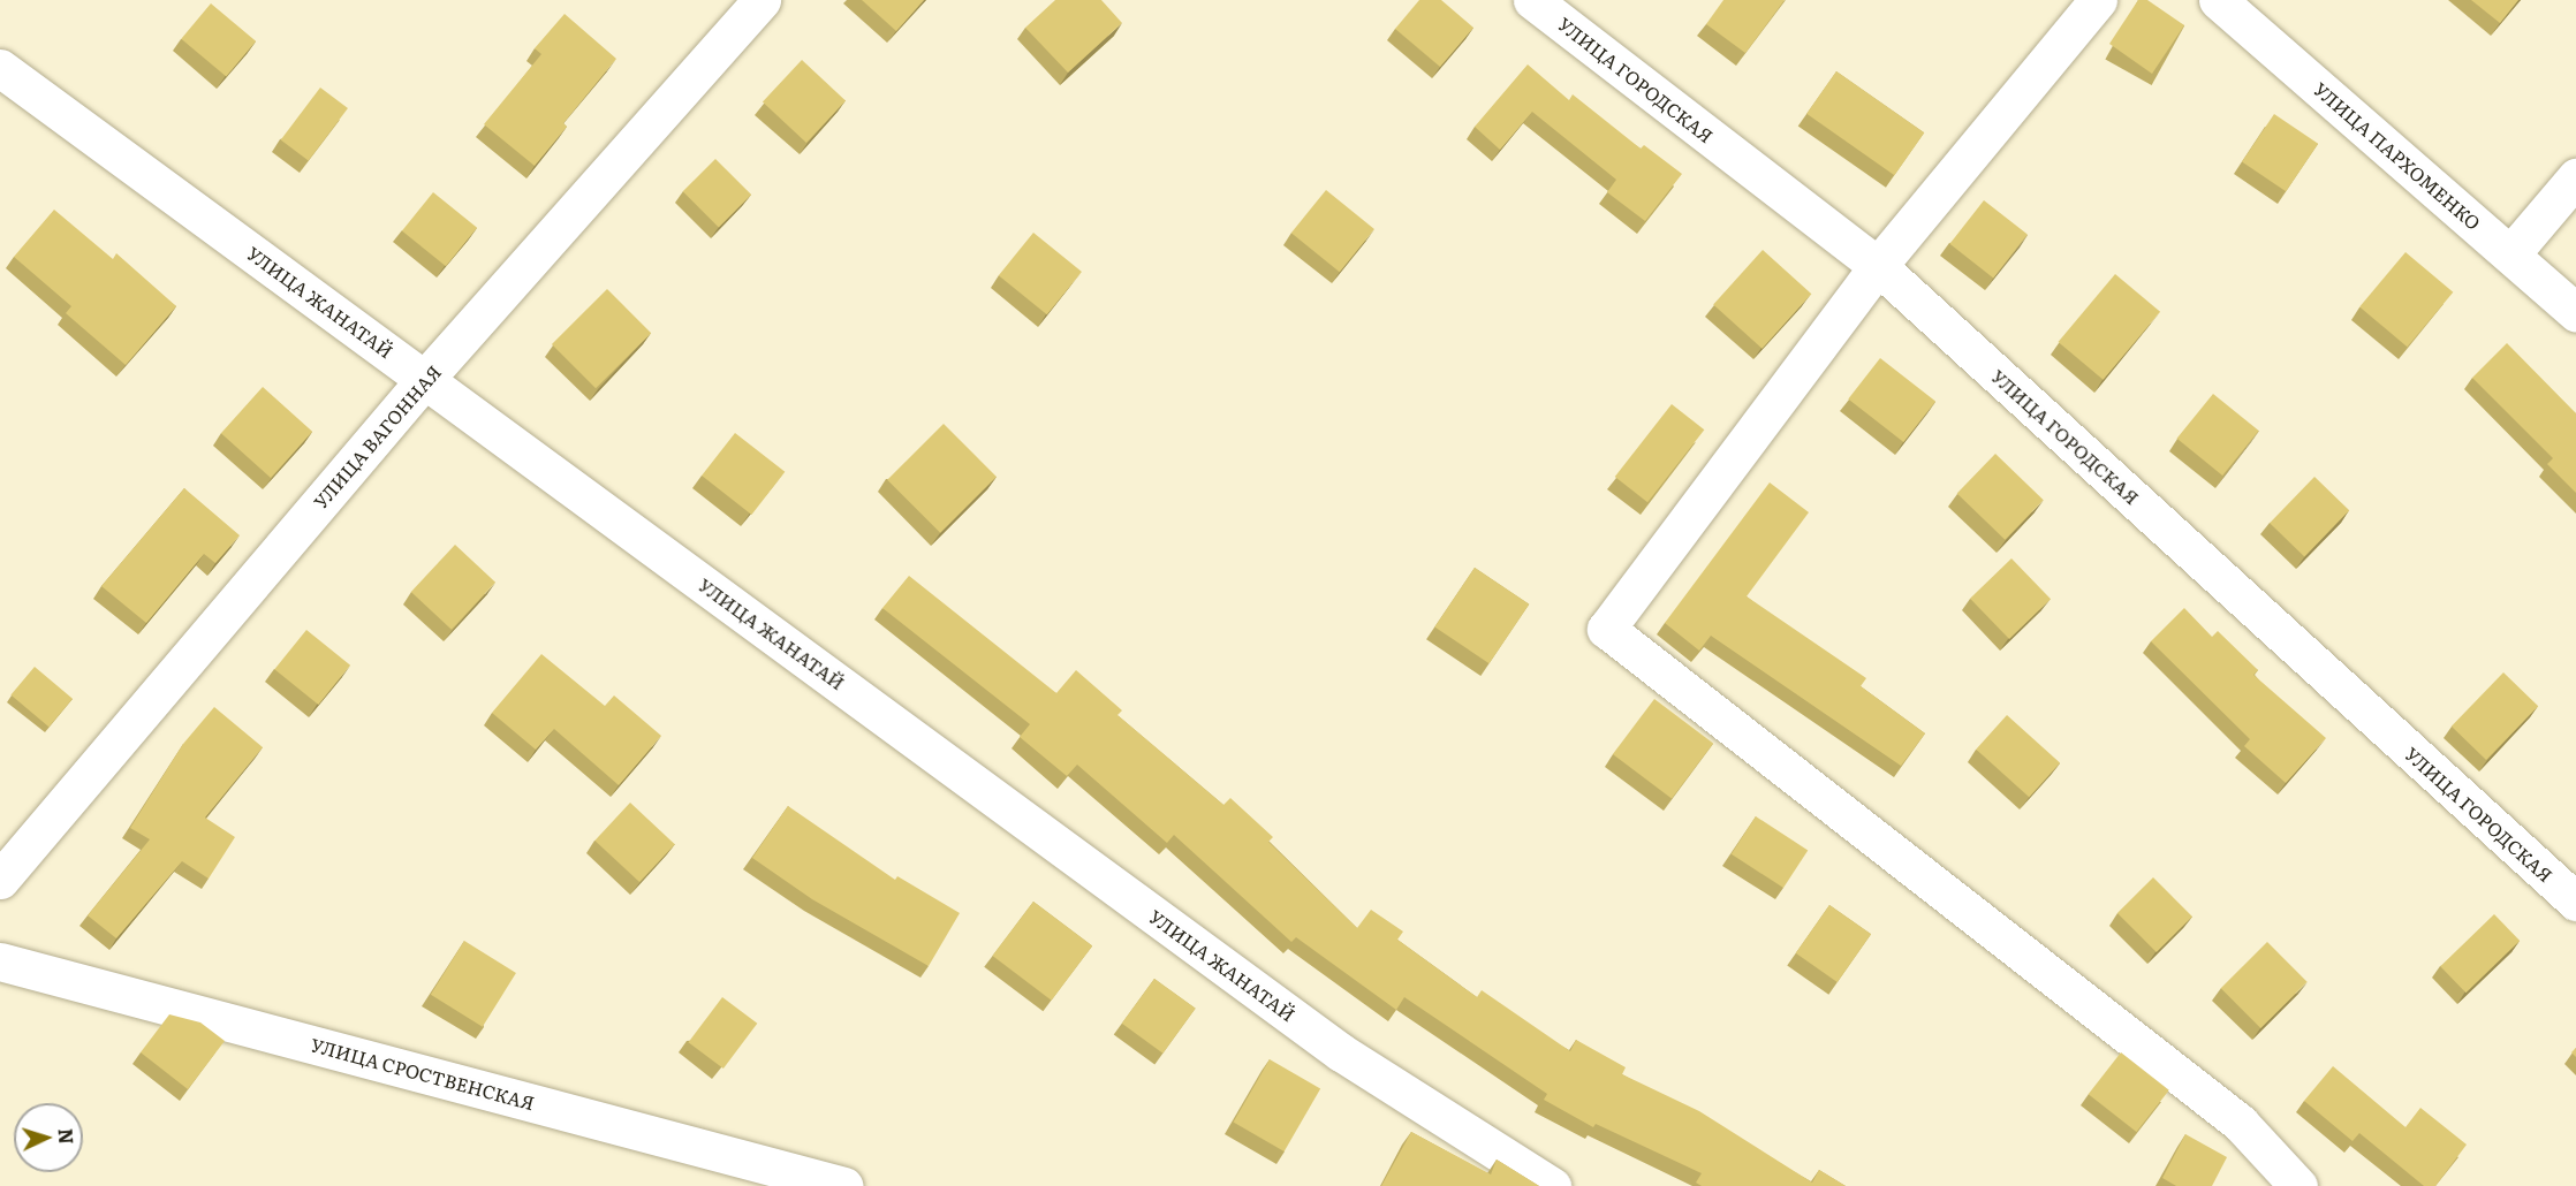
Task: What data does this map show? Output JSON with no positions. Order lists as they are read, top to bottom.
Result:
{
  "streets": {
    "street": [
      "УЛИЦА ГОРОДСКАЯ",
      "УЛИЦА ПАРХОМЕНКО",
      "УЛИЦА ЖАНАТАЙ",
      "УЛИЦА ВАГОННАЯ",
      "УЛИЦА СРОСТВЕНСКАЯ"
    ]
  },
  "crossings": [
    ["УЛИЦА ЖАНАТАЙ", "УЛИЦА ВАГОННАЯ"]
  ],
  "north": "right"
}
